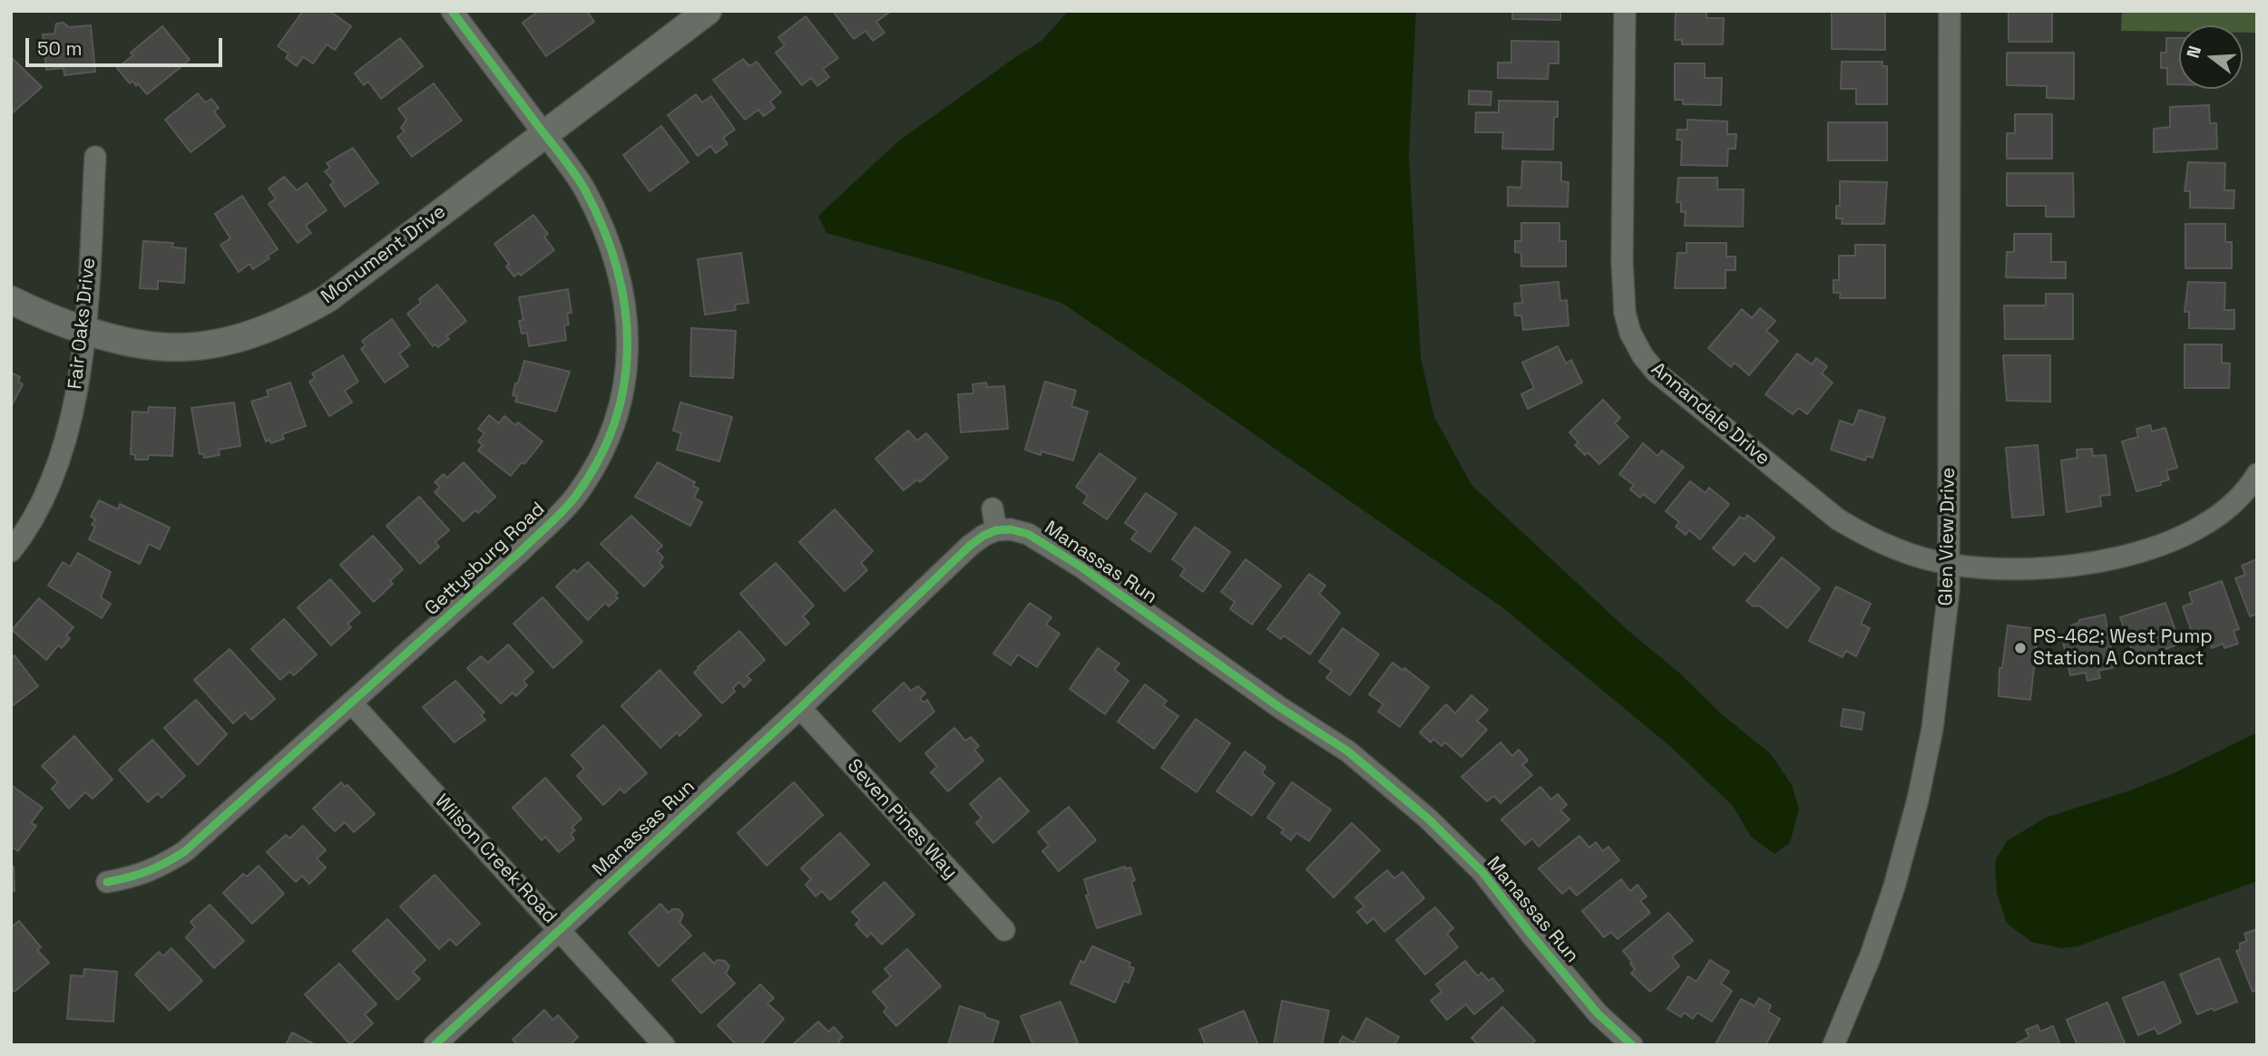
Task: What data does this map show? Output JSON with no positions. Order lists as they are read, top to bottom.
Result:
{
  "streets": {
    "street": [
      "Monument Drive",
      "Fair Oaks Drive",
      "Annandale Drive",
      "Glen View Drive",
      "Gettysburg Road",
      "Manassas Run",
      "Seven Pines Way",
      "Wilson Creek Road"
    ]
  },
  "crossings": [
    ["Monument Drive", "Fair Oaks Drive"],
    ["Monument Drive", "Gettysburg Road"],
    ["Annandale Drive", "Glen View Drive"],
    ["Gettysburg Road", "Wilson Creek Road"],
    ["Manassas Run", "Seven Pines Way"],
    ["Manassas Run", "Wilson Creek Road"]
  ],
  "places": ["PS-462; West Pump Station A Contract"],
  "scale_bar": "50 m",
  "north": "left"
}
